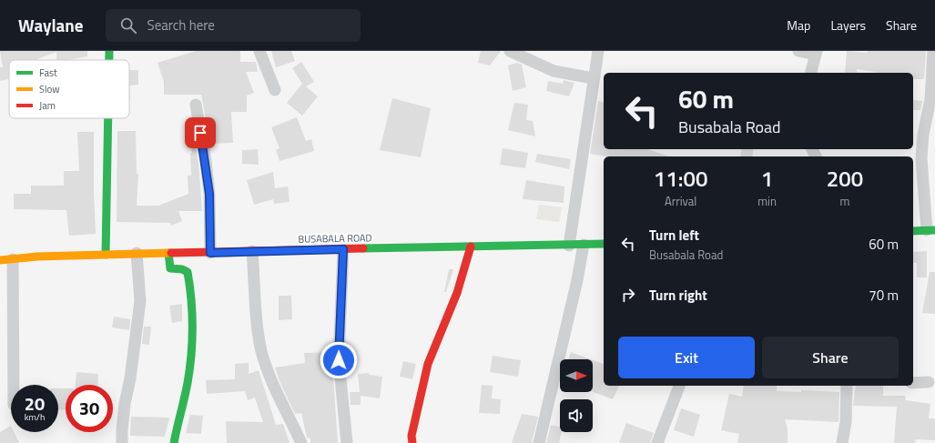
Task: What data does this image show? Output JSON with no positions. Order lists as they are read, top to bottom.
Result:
{
  "streets": {
    "street": ["BUSABALA ROAD"]
  },
  "legend": ["Fast", "Slow", "Jam"],
  "north": "right",
  "page": {
    "header": "Waylane",
    "search": "Search here",
    "nav": ["Map", "Layers", "Share"],
    "turn": ["60 m", "Busabala Road"],
    "eta": [
      "11:00",
      "Arrival",
      "1",
      "min",
      "200",
      "m"
    ],
    "list": [
      {
        "name": "Turn left",
        "note": "Busabala Road",
        "value": "60 m"
      },
      {
        "name": "Turn right",
        "value": "70 m"
      }
    ],
    "buttons": ["Exit", "Share"],
    "speed": "20 km/h",
    "limit": "30"
  }
}
